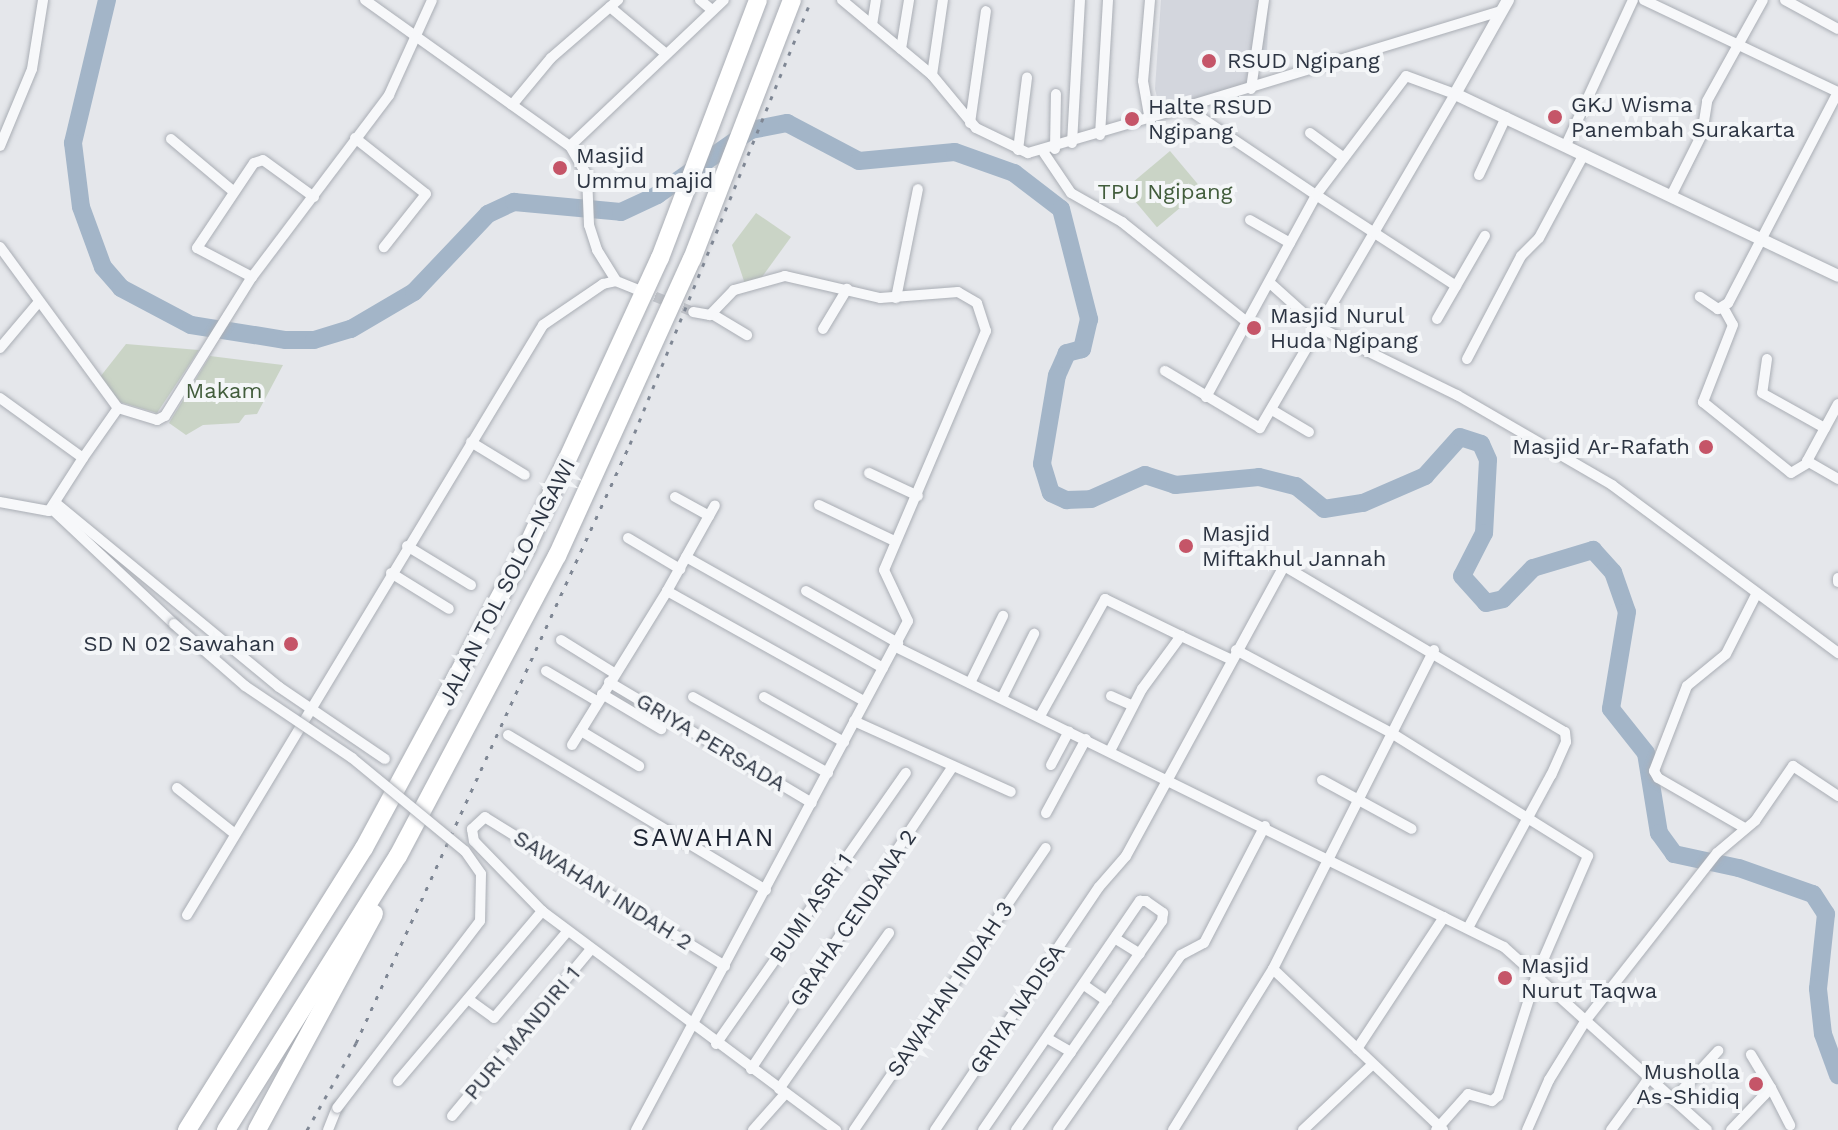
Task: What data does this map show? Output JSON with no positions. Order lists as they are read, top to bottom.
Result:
{
  "streets": {
    "highway": ["JALAN TOL SOLO–NGAWI"],
    "street": [
      "GRIYA PERSADA",
      "SAWAHAN INDAH 2",
      "BUMI ASRI 1",
      "GRAHA CENDANA 2",
      "SAWAHAN INDAH 3",
      "GRIYA NADISA",
      "PURI MANDIRI 1"
    ]
  },
  "districts": ["SAWAHAN"],
  "parks": ["TPU Ngipang", "Makam"],
  "places": [
    "RSUD Ngipang",
    "GKJ Wisma Panembah Surakarta",
    "Halte RSUD Ngipang",
    "Masjid Ummu majid",
    "Masjid Nurul Huda Ngipang",
    "Masjid Ar-Rafath",
    "Masjid Miftakhul Jannah",
    "SD N 02 Sawahan",
    "Masjid Nurut Taqwa",
    "Musholla As-Shidiq"
  ]
}
